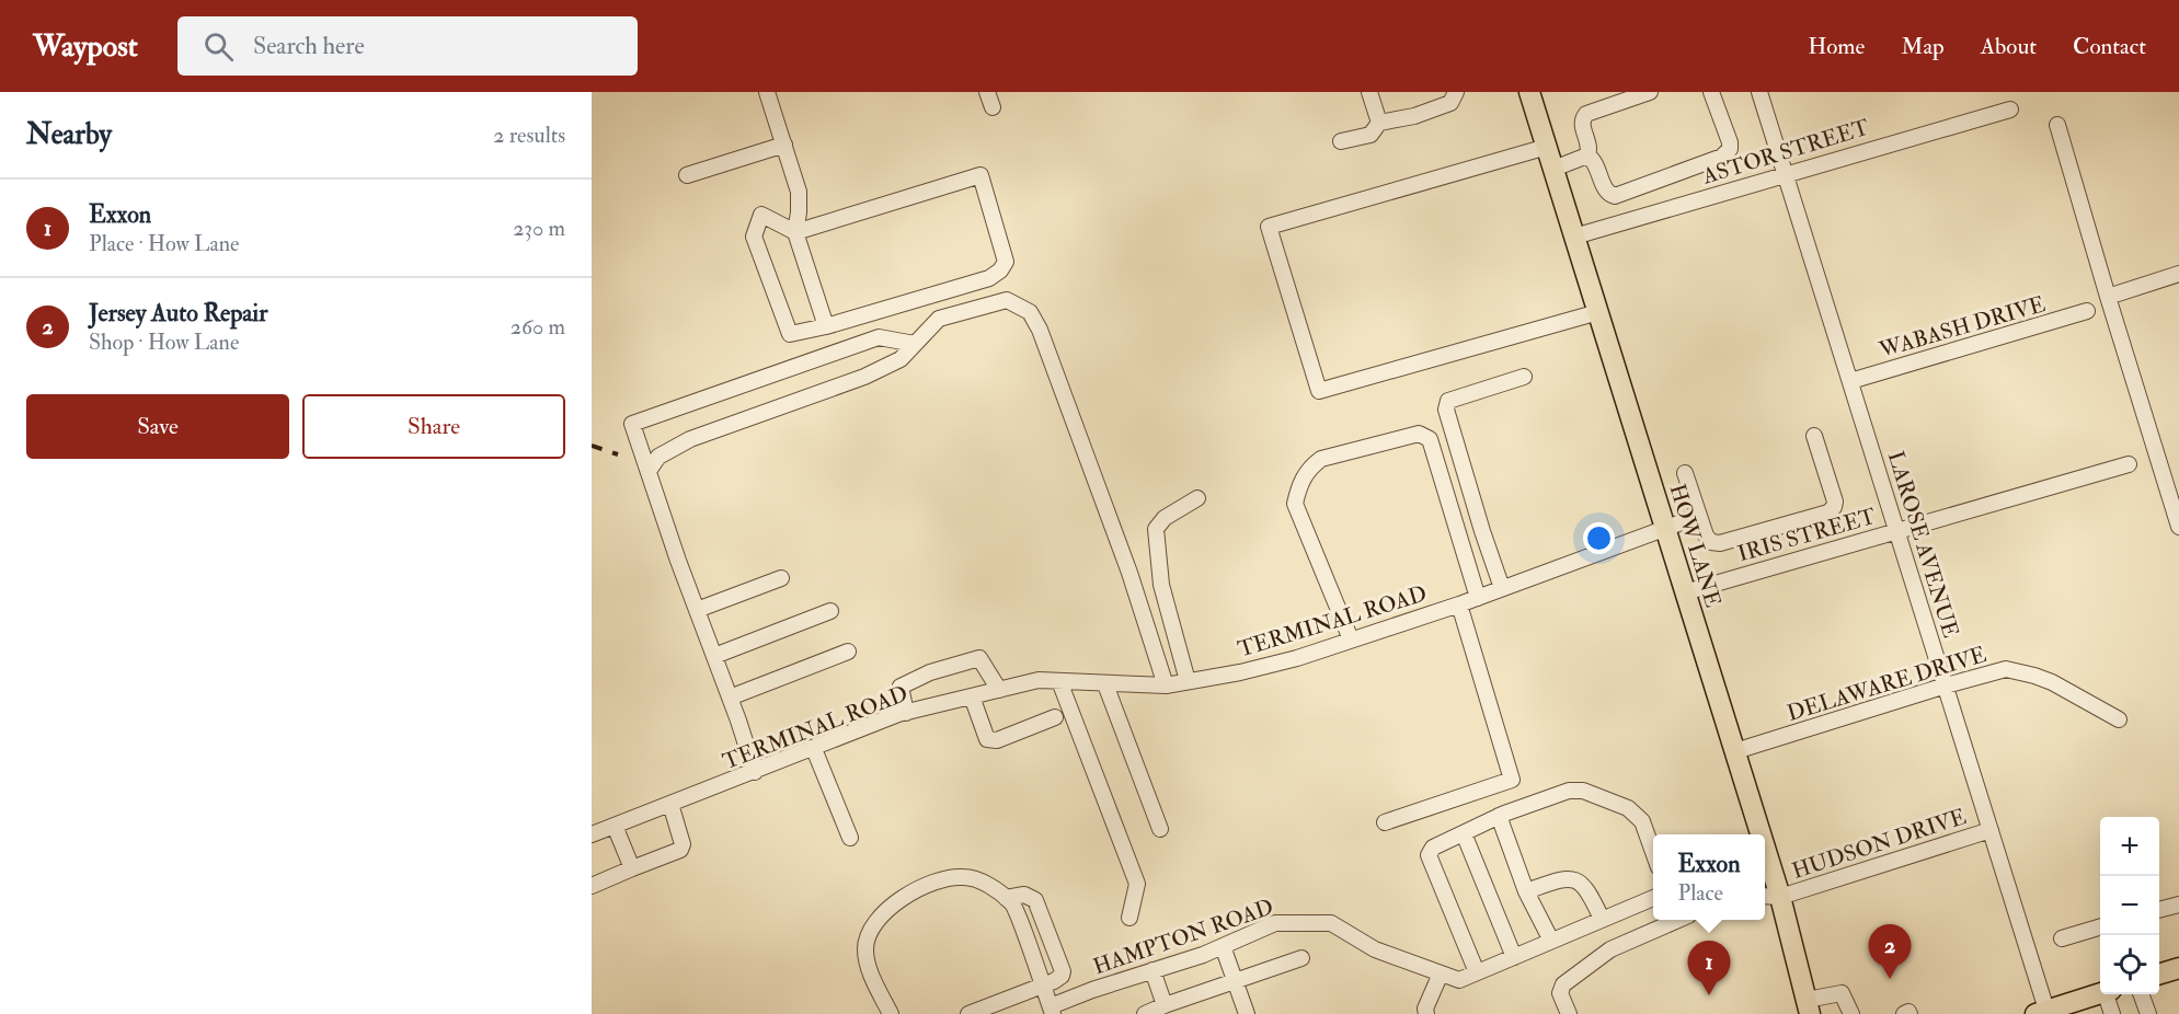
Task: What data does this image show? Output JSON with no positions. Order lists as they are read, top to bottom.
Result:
{
  "streets": {
    "main road": ["HOW LANE"],
    "street": [
      "ASTOR STREET",
      "WABASH DRIVE",
      "IRIS STREET",
      "LAROSE AVENUE",
      "TERMINAL ROAD",
      "DELAWARE DRIVE",
      "HUDSON DRIVE",
      "HAMPTON ROAD"
    ]
  },
  "crossings": [
    ["ASTOR STREET", "LAROSE AVENUE"],
    ["ASTOR STREET", "HOW LANE"],
    ["WABASH DRIVE", "LAROSE AVENUE"],
    ["IRIS STREET", "LAROSE AVENUE"],
    ["IRIS STREET", "HOW LANE"],
    ["LAROSE AVENUE", "DELAWARE DRIVE"],
    ["LAROSE AVENUE", "HUDSON DRIVE"],
    ["HOW LANE", "TERMINAL ROAD"],
    ["HOW LANE", "DELAWARE DRIVE"],
    ["HOW LANE", "HUDSON DRIVE"]
  ],
  "page": {
    "header": "Waypost",
    "search": "Search here",
    "nav": [
      "Home",
      "Map",
      "About",
      "Contact"
    ],
    "heading": ["Nearby", "2 results"],
    "list": [
      {
        "mark": "1",
        "name": "Exxon",
        "note": "Place · How Lane",
        "value": "230 m"
      },
      {
        "mark": "2",
        "name": "Jersey Auto Repair",
        "note": "Shop · How Lane",
        "value": "260 m"
      }
    ],
    "buttons": ["Save", "Share"],
    "map_buttons": ["+", "−"],
    "popup": ["Exxon", "Place"],
    "pins": ["2", "1"]
  }
}
